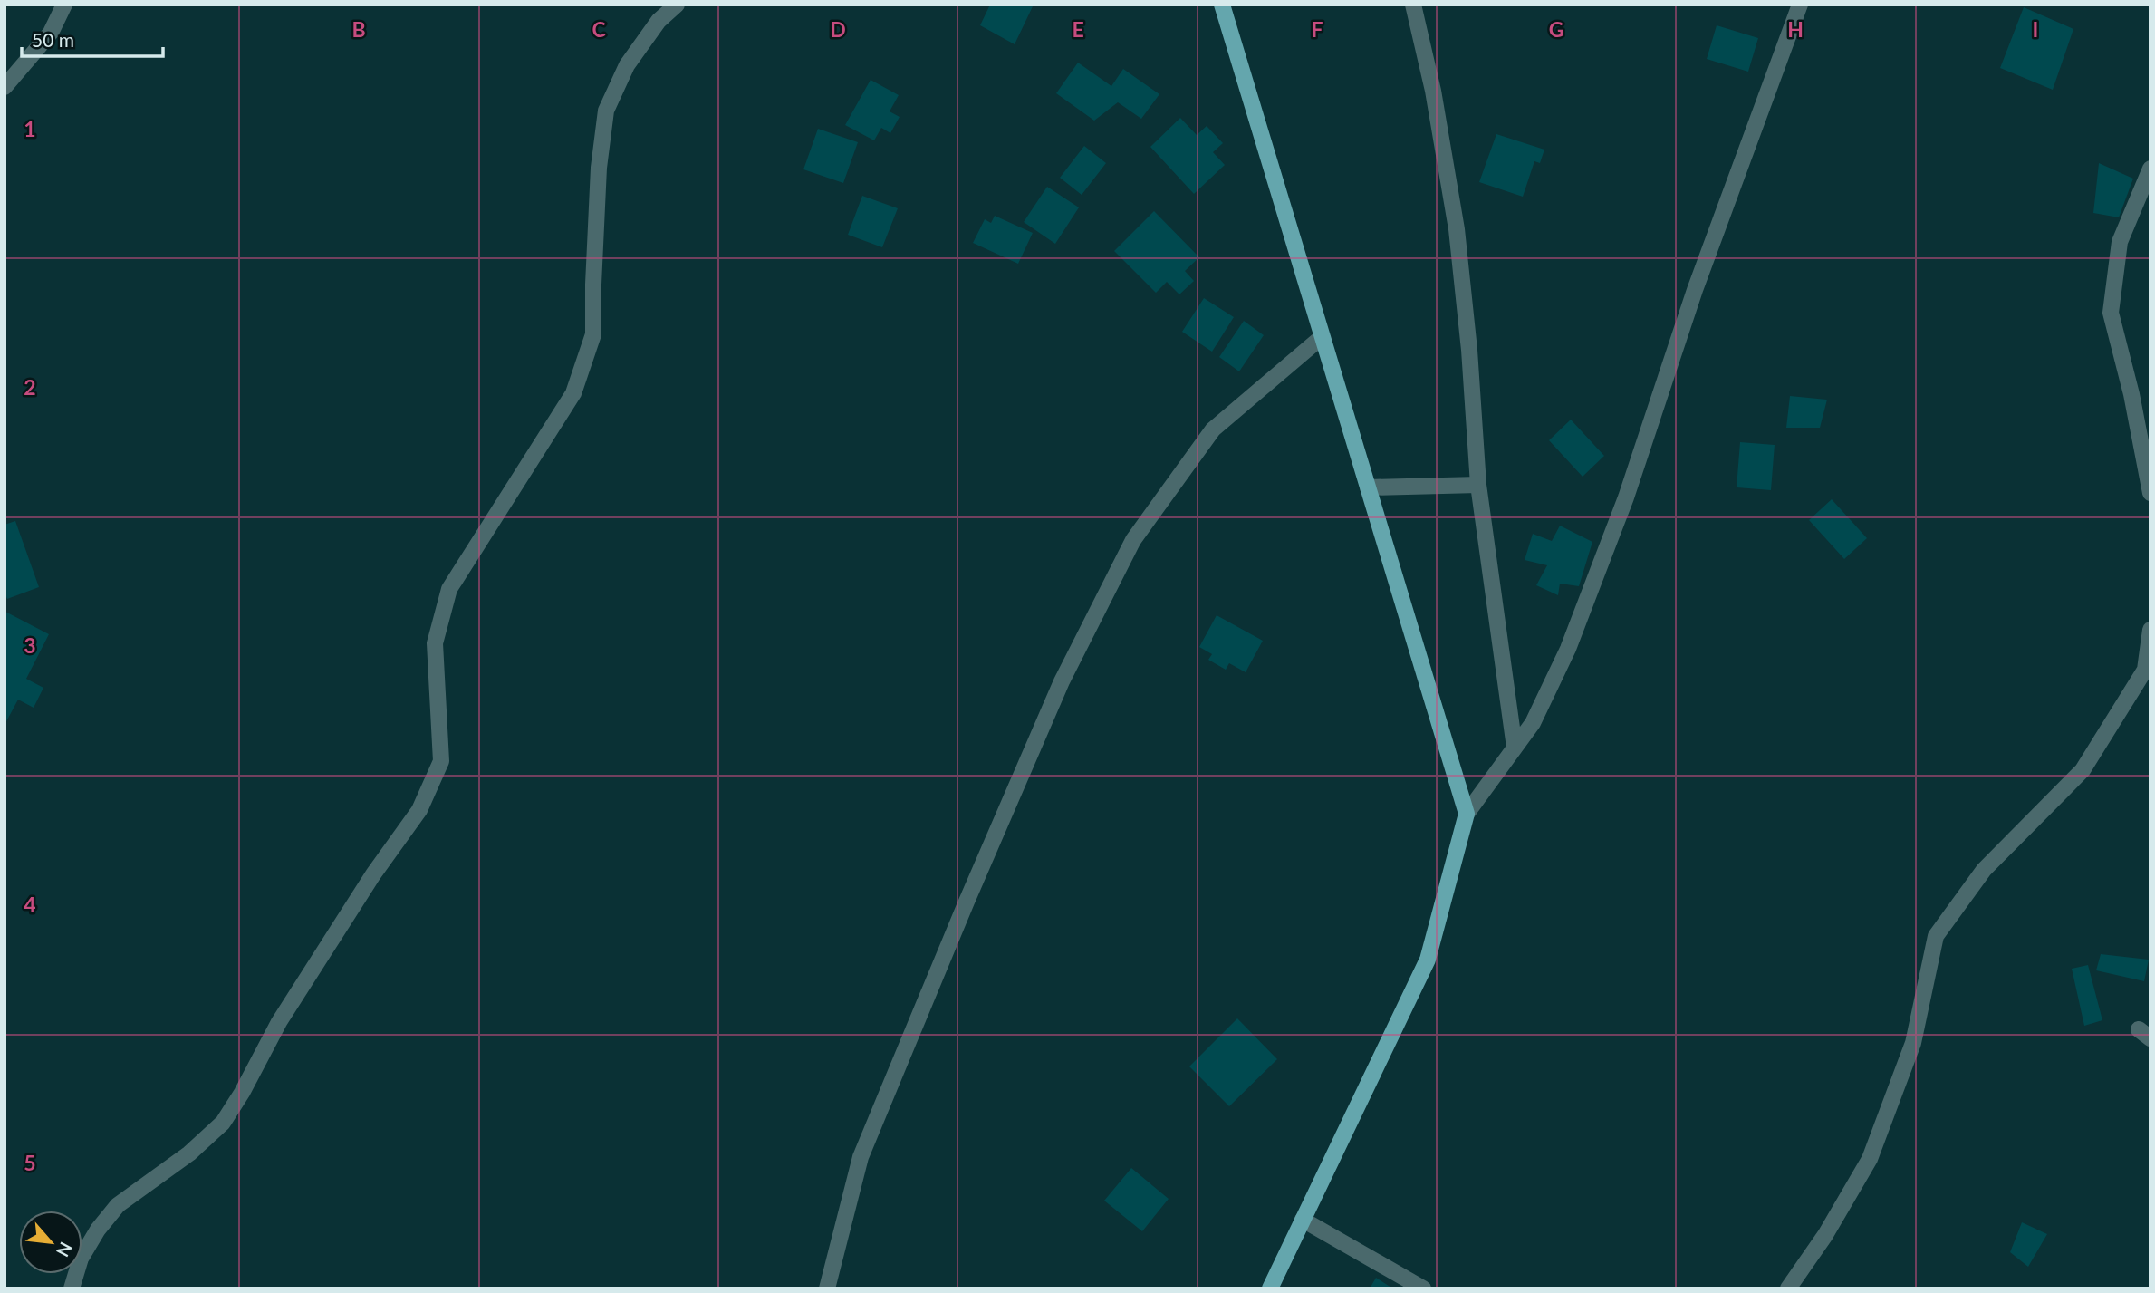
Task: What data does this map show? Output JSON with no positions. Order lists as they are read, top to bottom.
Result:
{
  "scale_bar": "50 m",
  "north": "bottom right",
  "grid": {
    "columns": [
      "B",
      "C",
      "D",
      "E",
      "F",
      "G",
      "H",
      "I"
    ],
    "rows": [
      "1",
      "2",
      "3",
      "4",
      "5"
    ]
  }
}
